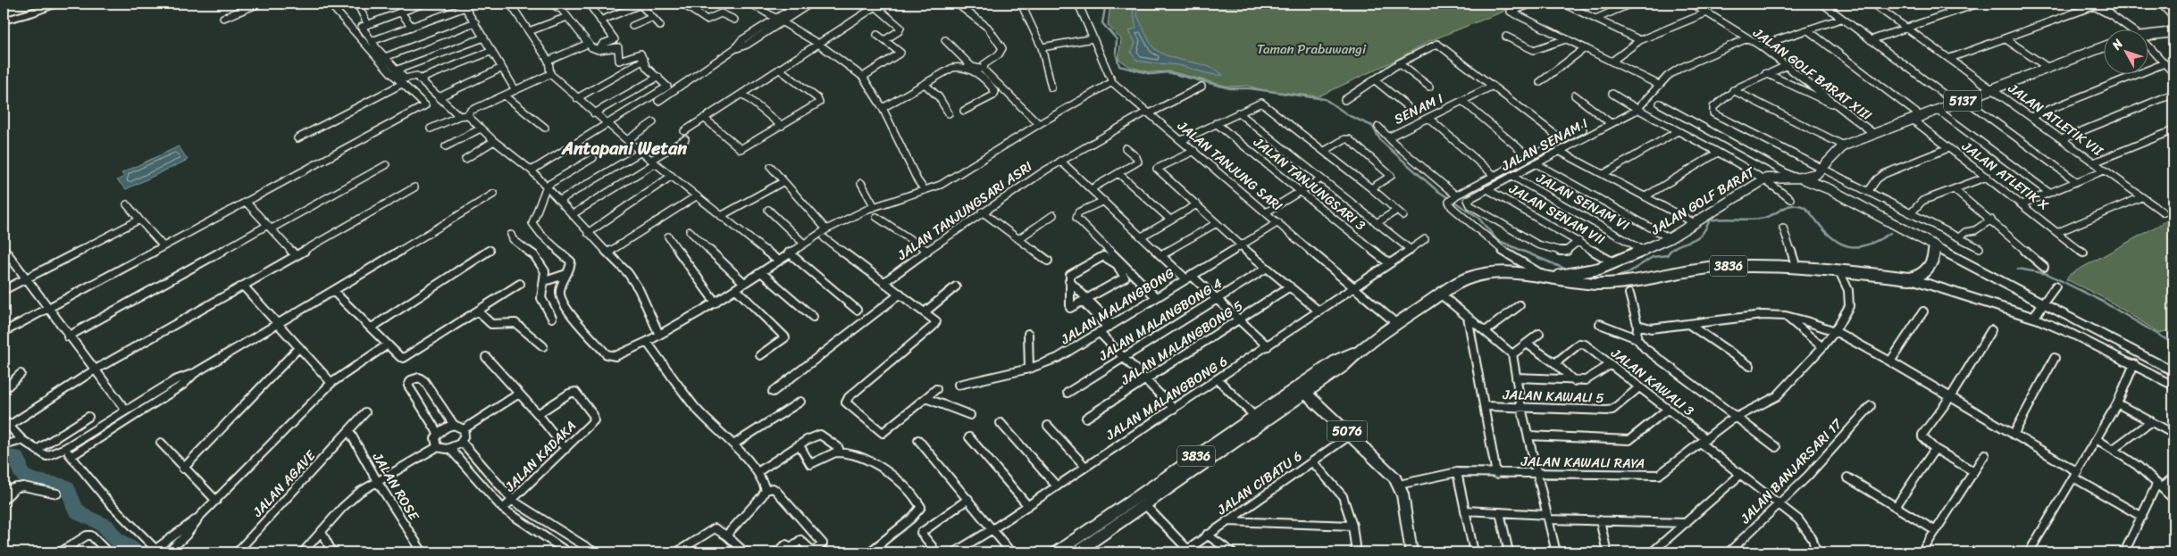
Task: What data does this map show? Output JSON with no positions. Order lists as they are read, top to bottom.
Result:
{
  "streets": {
    "main road": [
      "5137",
      "JALAN GOLF BARAT",
      "3836",
      "5076"
    ],
    "street": [
      "JALAN GOLF BARAT XIII",
      "SENAM I",
      "JALAN ATLETIK VII",
      "JALAN SENAM I",
      "JALAN TANJUNG SARI",
      "JALAN ATLETIK X",
      "JALAN TANJUNGSARI 3",
      "JALAN SENAM VI",
      "JALAN TANJUNGSARI ASRI",
      "JALAN SENAM VII",
      "JALAN MALANGBONG",
      "JALAN MALANGBONG 4",
      "JALAN MALANGBONG 5",
      "JALAN KAWALI 3",
      "JALAN KAWALI 5",
      "JALAN MALANGBONG 6",
      "JALAN KADAKA",
      "JALAN KAWALI RAYA",
      "JALAN BANJARSARI 17",
      "JALAN CIBATU 6",
      "JALAN AGAVE",
      "JALAN ROSE"
    ]
  },
  "crossings": [
    ["JALAN GOLF BARAT XIII", "JALAN GOLF BARAT"],
    ["SENAM I", "JALAN GOLF BARAT"],
    ["SENAM I", "3836"],
    ["JALAN ATLETIK VII", "JALAN ATLETIK X"],
    ["JALAN ATLETIK VII", "JALAN GOLF BARAT"],
    ["JALAN SENAM I", "JALAN SENAM VI"],
    ["JALAN SENAM I", "JALAN SENAM VII"],
    ["JALAN TANJUNG SARI", "JALAN TANJUNGSARI ASRI"],
    ["JALAN TANJUNG SARI", "3836"],
    ["JALAN TANJUNG SARI", "JALAN MALANGBONG"],
    ["JALAN TANJUNG SARI", "JALAN MALANGBONG 6"],
    ["JALAN ATLETIK X", "JALAN GOLF BARAT"],
    ["JALAN TANJUNGSARI 3", "JALAN MALANGBONG 6"],
    ["JALAN GOLF BARAT", "JALAN SENAM VI"],
    ["JALAN GOLF BARAT", "JALAN SENAM VII"],
    ["JALAN GOLF BARAT", "3836"],
    ["3836", "5076"],
    ["3836", "JALAN KAWALI RAYA"],
    ["JALAN KAWALI 3", "JALAN KAWALI 5"],
    ["JALAN KAWALI 3", "JALAN KAWALI RAYA"],
    ["JALAN KAWALI 3", "JALAN BANJARSARI 17"],
    ["5076", "JALAN KAWALI RAYA"],
    ["5076", "JALAN CIBATU 6"],
    ["JALAN AGAVE", "JALAN ROSE"]
  ],
  "districts": ["Antapani Wetan"],
  "parks": ["Taman Prabuwangi"],
  "north": "top left"
}
